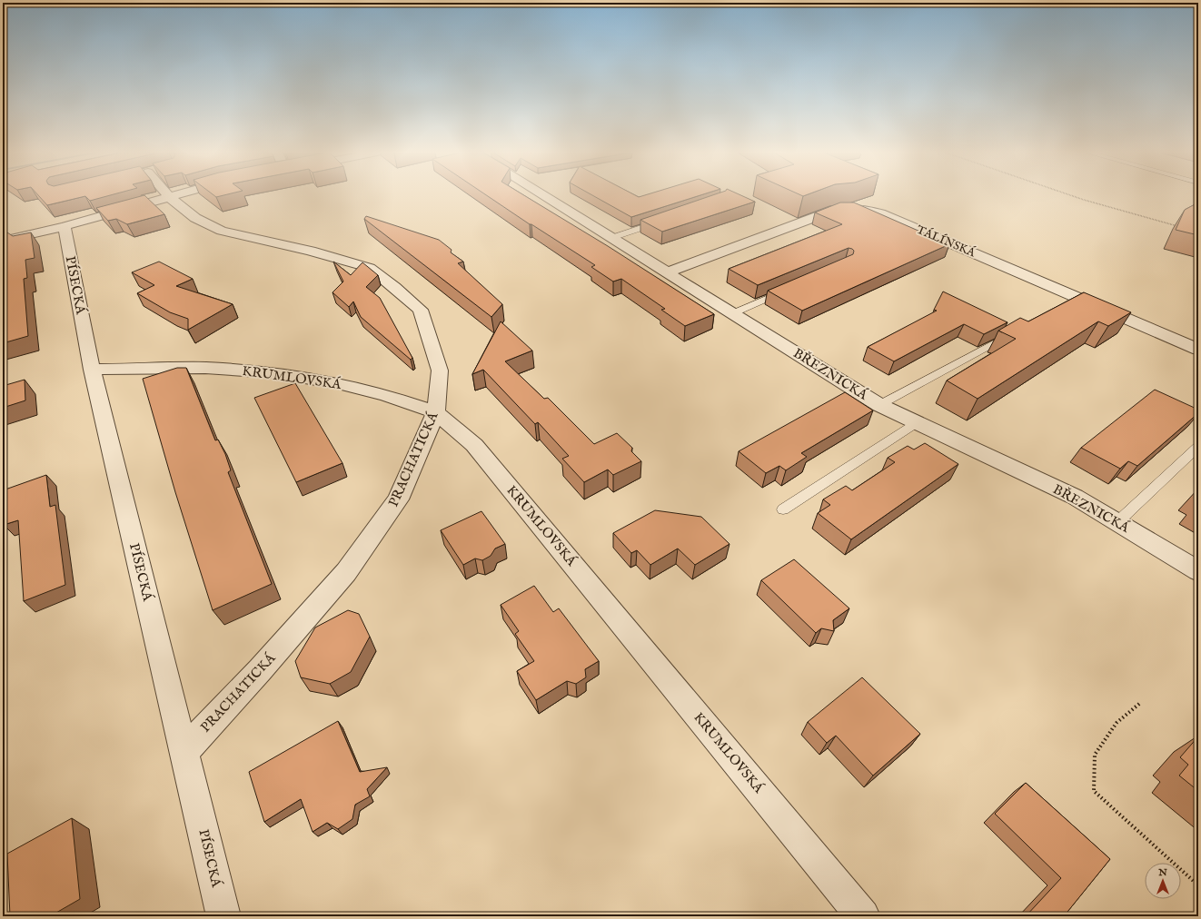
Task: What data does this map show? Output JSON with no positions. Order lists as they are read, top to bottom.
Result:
{
  "streets": {
    "street": [
      "TÁLÍNSKÁ",
      "PÍSECKÁ",
      "BŘEZNICKÁ",
      "KRUMLOVSKÁ",
      "PRACHATICKÁ"
    ]
  },
  "crossings": [
    ["TÁLÍNSKÁ", "BŘEZNICKÁ"],
    ["PÍSECKÁ", "KRUMLOVSKÁ"],
    ["PÍSECKÁ", "PRACHATICKÁ"],
    ["KRUMLOVSKÁ", "PRACHATICKÁ"]
  ],
  "north": "top"
}
